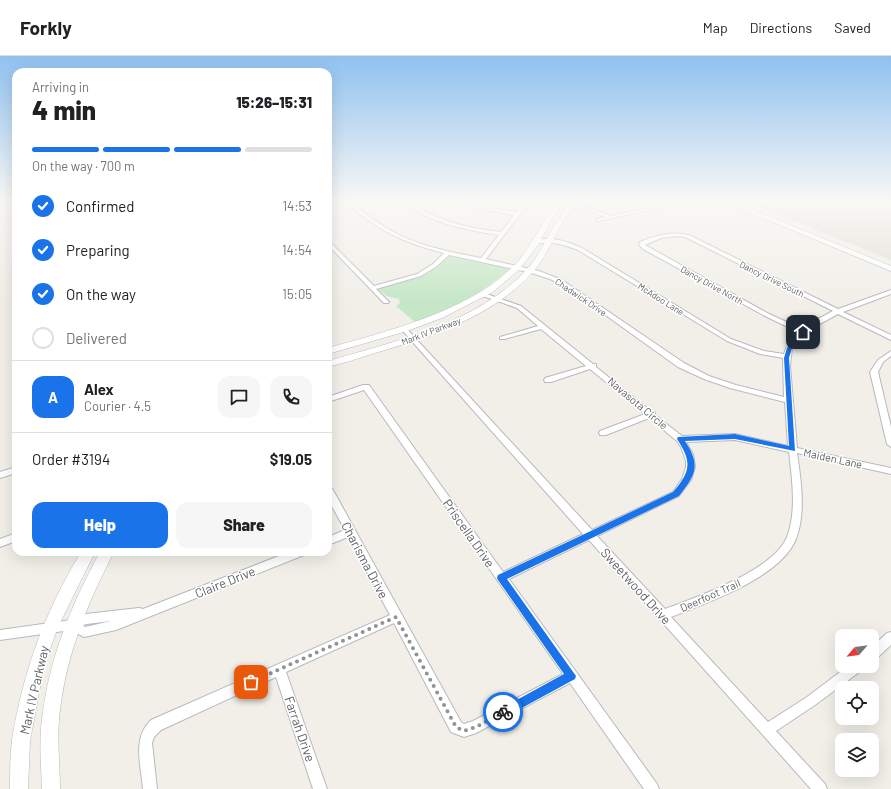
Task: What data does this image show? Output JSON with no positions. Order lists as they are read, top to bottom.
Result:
{
  "streets": {
    "main road": ["Mark IV Parkway"],
    "street": [
      "Dancy Drive South",
      "Dancy Drive North",
      "Chadwick Drive",
      "McAdoo Lane",
      "Navasota Circle",
      "Maiden Lane",
      "Priscella Drive",
      "Charisma Drive",
      "Claire Drive",
      "Sweetwood Drive",
      "Deerfoot Trail",
      "Farrah Drive"
    ]
  },
  "crossings": [
    ["Dancy Drive South", "Dancy Drive North"],
    ["Dancy Drive South", "Deerfoot Trail"],
    ["Dancy Drive North", "Deerfoot Trail"],
    ["Chadwick Drive", "Mark IV Parkway"],
    ["Chadwick Drive", "Deerfoot Trail"],
    ["McAdoo Lane", "Mark IV Parkway"],
    ["McAdoo Lane", "Deerfoot Trail"],
    ["Mark IV Parkway", "Navasota Circle"],
    ["Mark IV Parkway", "Claire Drive"],
    ["Mark IV Parkway", "Sweetwood Drive"],
    ["Navasota Circle", "Maiden Lane"],
    ["Navasota Circle", "Priscella Drive"],
    ["Navasota Circle", "Sweetwood Drive"],
    ["Maiden Lane", "Deerfoot Trail"],
    ["Priscella Drive", "Charisma Drive"],
    ["Sweetwood Drive", "Deerfoot Trail"]
  ],
  "north": "bottom left",
  "page": {
    "header": "Forkly",
    "nav": ["Map", "Directions", "Saved"],
    "heading": ["4 min", "Arriving in", "15:26–15:31"],
    "panel": [
      "Alex",
      "Courier · 4.5",
      "Order #3194",
      "$19.05"
    ],
    "bar": "On the way · 700 m",
    "list": [
      ["Confirmed", "14:53"],
      ["Preparing", "14:54"],
      ["On the way", "15:05"],
      "Delivered"
    ],
    "round": "A",
    "buttons": ["Help", "Share"]
  }
}
